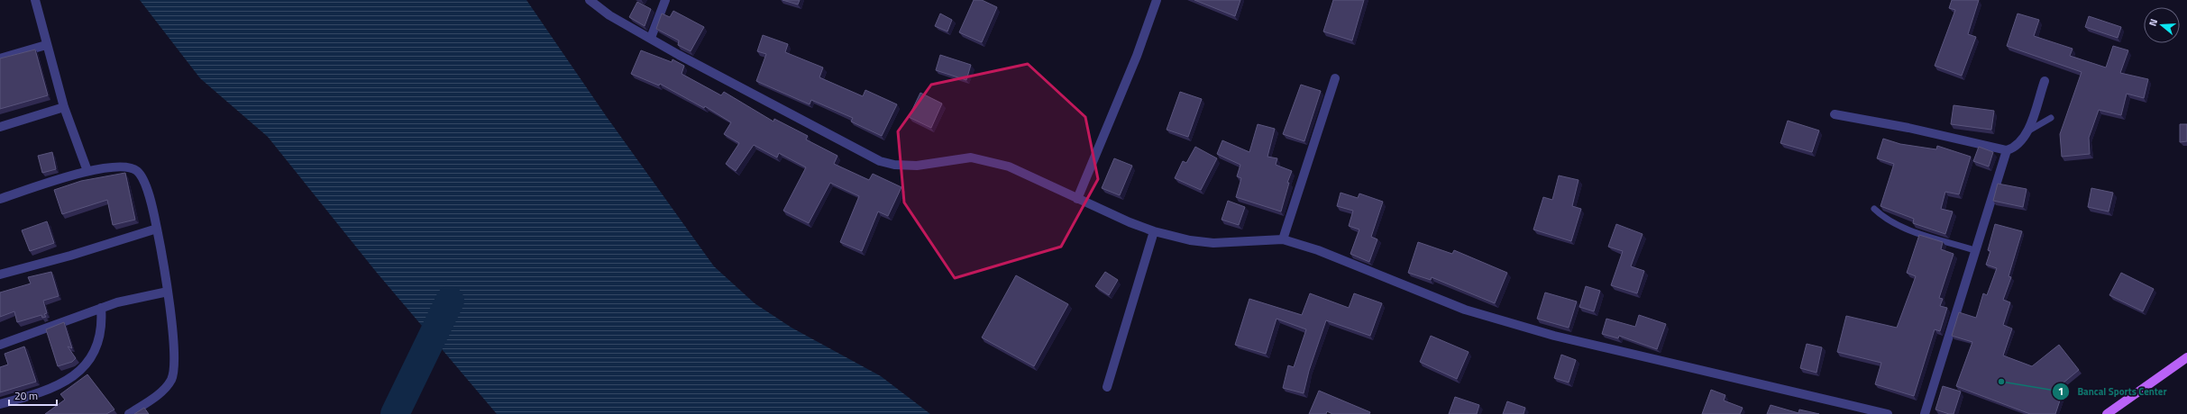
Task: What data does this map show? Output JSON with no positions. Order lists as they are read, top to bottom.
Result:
{
  "places": ["Bancal Sports Center"],
  "scale_bar": "20 m",
  "north": "left"
}
